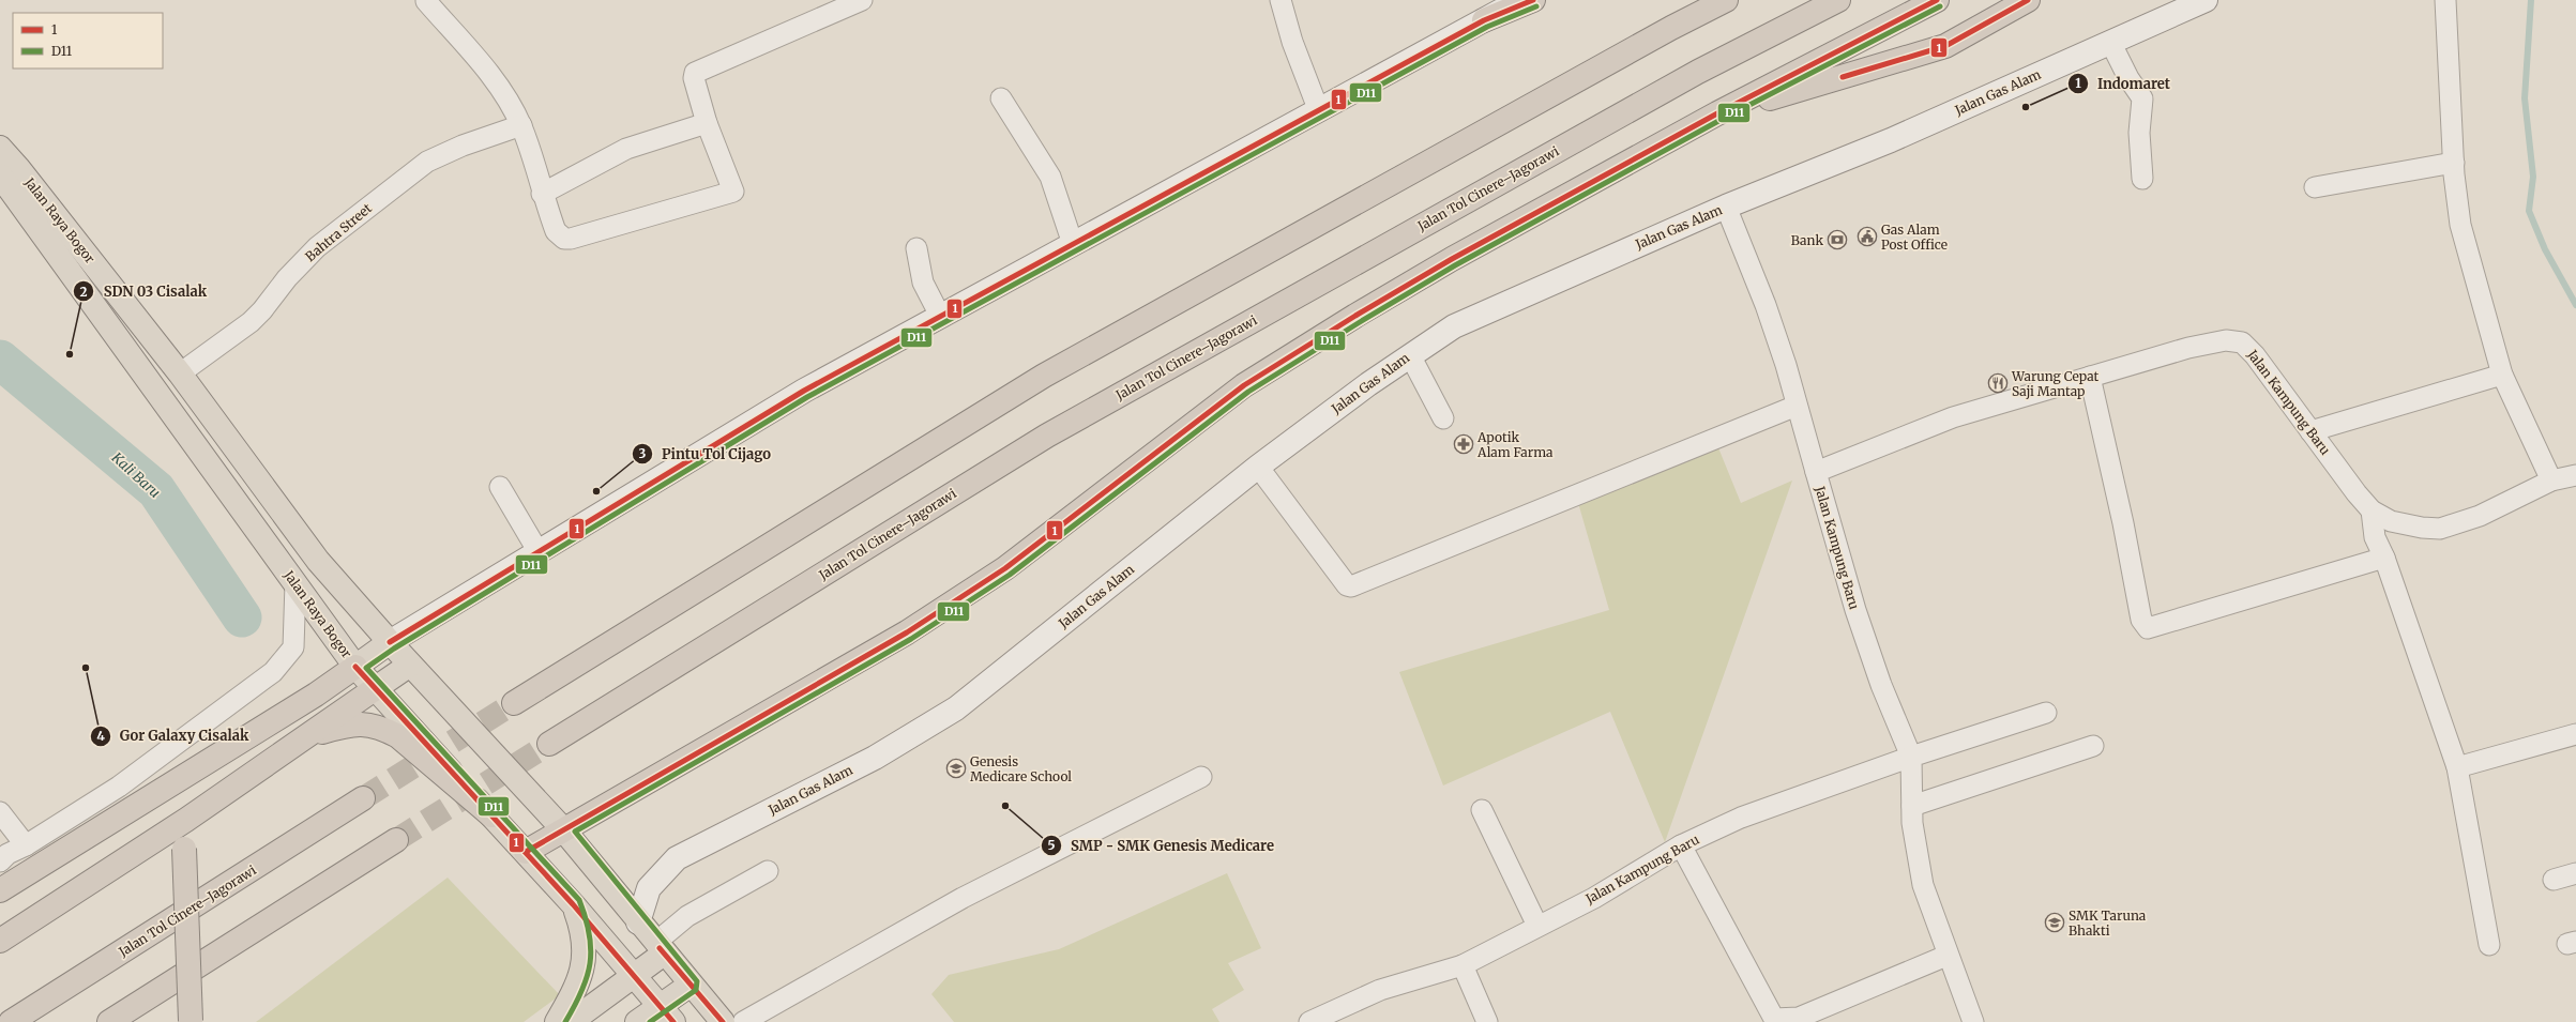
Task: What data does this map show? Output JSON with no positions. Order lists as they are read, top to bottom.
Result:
{
  "streets": {
    "highway": ["Jalan Tol Cinere–Jagorawi", "Jalan Raya Bogor"],
    "main road": ["Jalan Gas Alam"],
    "street": ["Bahtra Street", "Jalan Kampung Baru"]
  },
  "crossings": [
    ["Jalan Raya Bogor", "Bahtra Street"]
  ],
  "water": ["Kali Baru"],
  "places": {
    "other": [
      "Indomaret",
      "SDN 03 Cisalak",
      "Pintu Tol Cijago",
      "Gor Galaxy Cisalak",
      "SMP - SMK Genesis Medicare"
    ],
    "public building": ["Gas Alam Post Office"],
    "bank": ["Bank"],
    "restaurant": ["Warung Cepat Saji Mantap"],
    "pharmacy": ["Apotik Alam Farma"],
    "school or university": ["Genesis Medicare School", "SMK Taruna Bhakti"]
  },
  "lines": ["transit line 1", "transit line D11"],
  "legend": ["1", "D11"]
}
